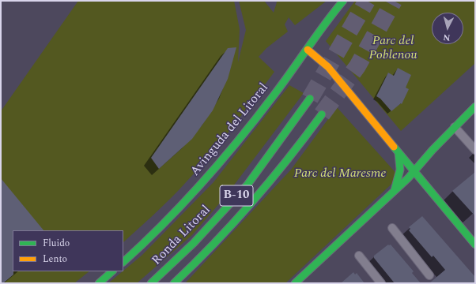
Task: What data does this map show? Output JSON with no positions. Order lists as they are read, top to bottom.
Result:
{
  "streets": {
    "main road": ["Avinguda del Litoral", "B-10", "Ronda Litoral"]
  },
  "parks": ["Parc del Poblenou", "Parc del Maresme"],
  "legend": ["Fluido", "Lento"],
  "north": "bottom"
}
